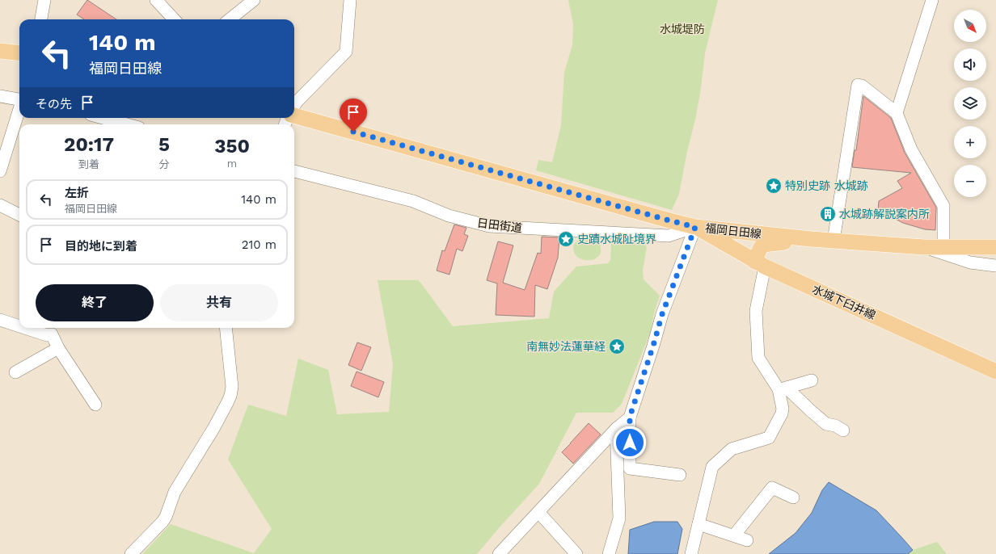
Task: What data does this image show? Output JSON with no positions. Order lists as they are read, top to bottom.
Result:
{
  "streets": {
    "main road": ["福岡日田線", "水城下臼井線"],
    "street": ["日田街道"]
  },
  "crossings": [
    ["日田街道", "福岡日田線"],
    ["日田街道", "水城下臼井線"],
    ["福岡日田線", "水城下臼井線"]
  ],
  "parks": ["水城堤防"],
  "places": {
    "place": ["特別史跡 水城跡", "史蹟水城阯境界", "南無妙法蓮華経"],
    "building": ["水城跡解説案内所"]
  },
  "north": "bottom right",
  "page": {
    "map_buttons": ["+", "−"],
    "turn": ["140 m", "福岡日田線"],
    "then": "その先",
    "eta": [
      "20:17",
      "到着",
      "5",
      "分",
      "350",
      "m"
    ],
    "list": [
      {
        "name": "左折",
        "note": "福岡日田線",
        "value": "140 m"
      },
      {
        "name": "目的地に到着",
        "value": "210 m"
      }
    ],
    "buttons": ["終了", "共有"]
  }
}
